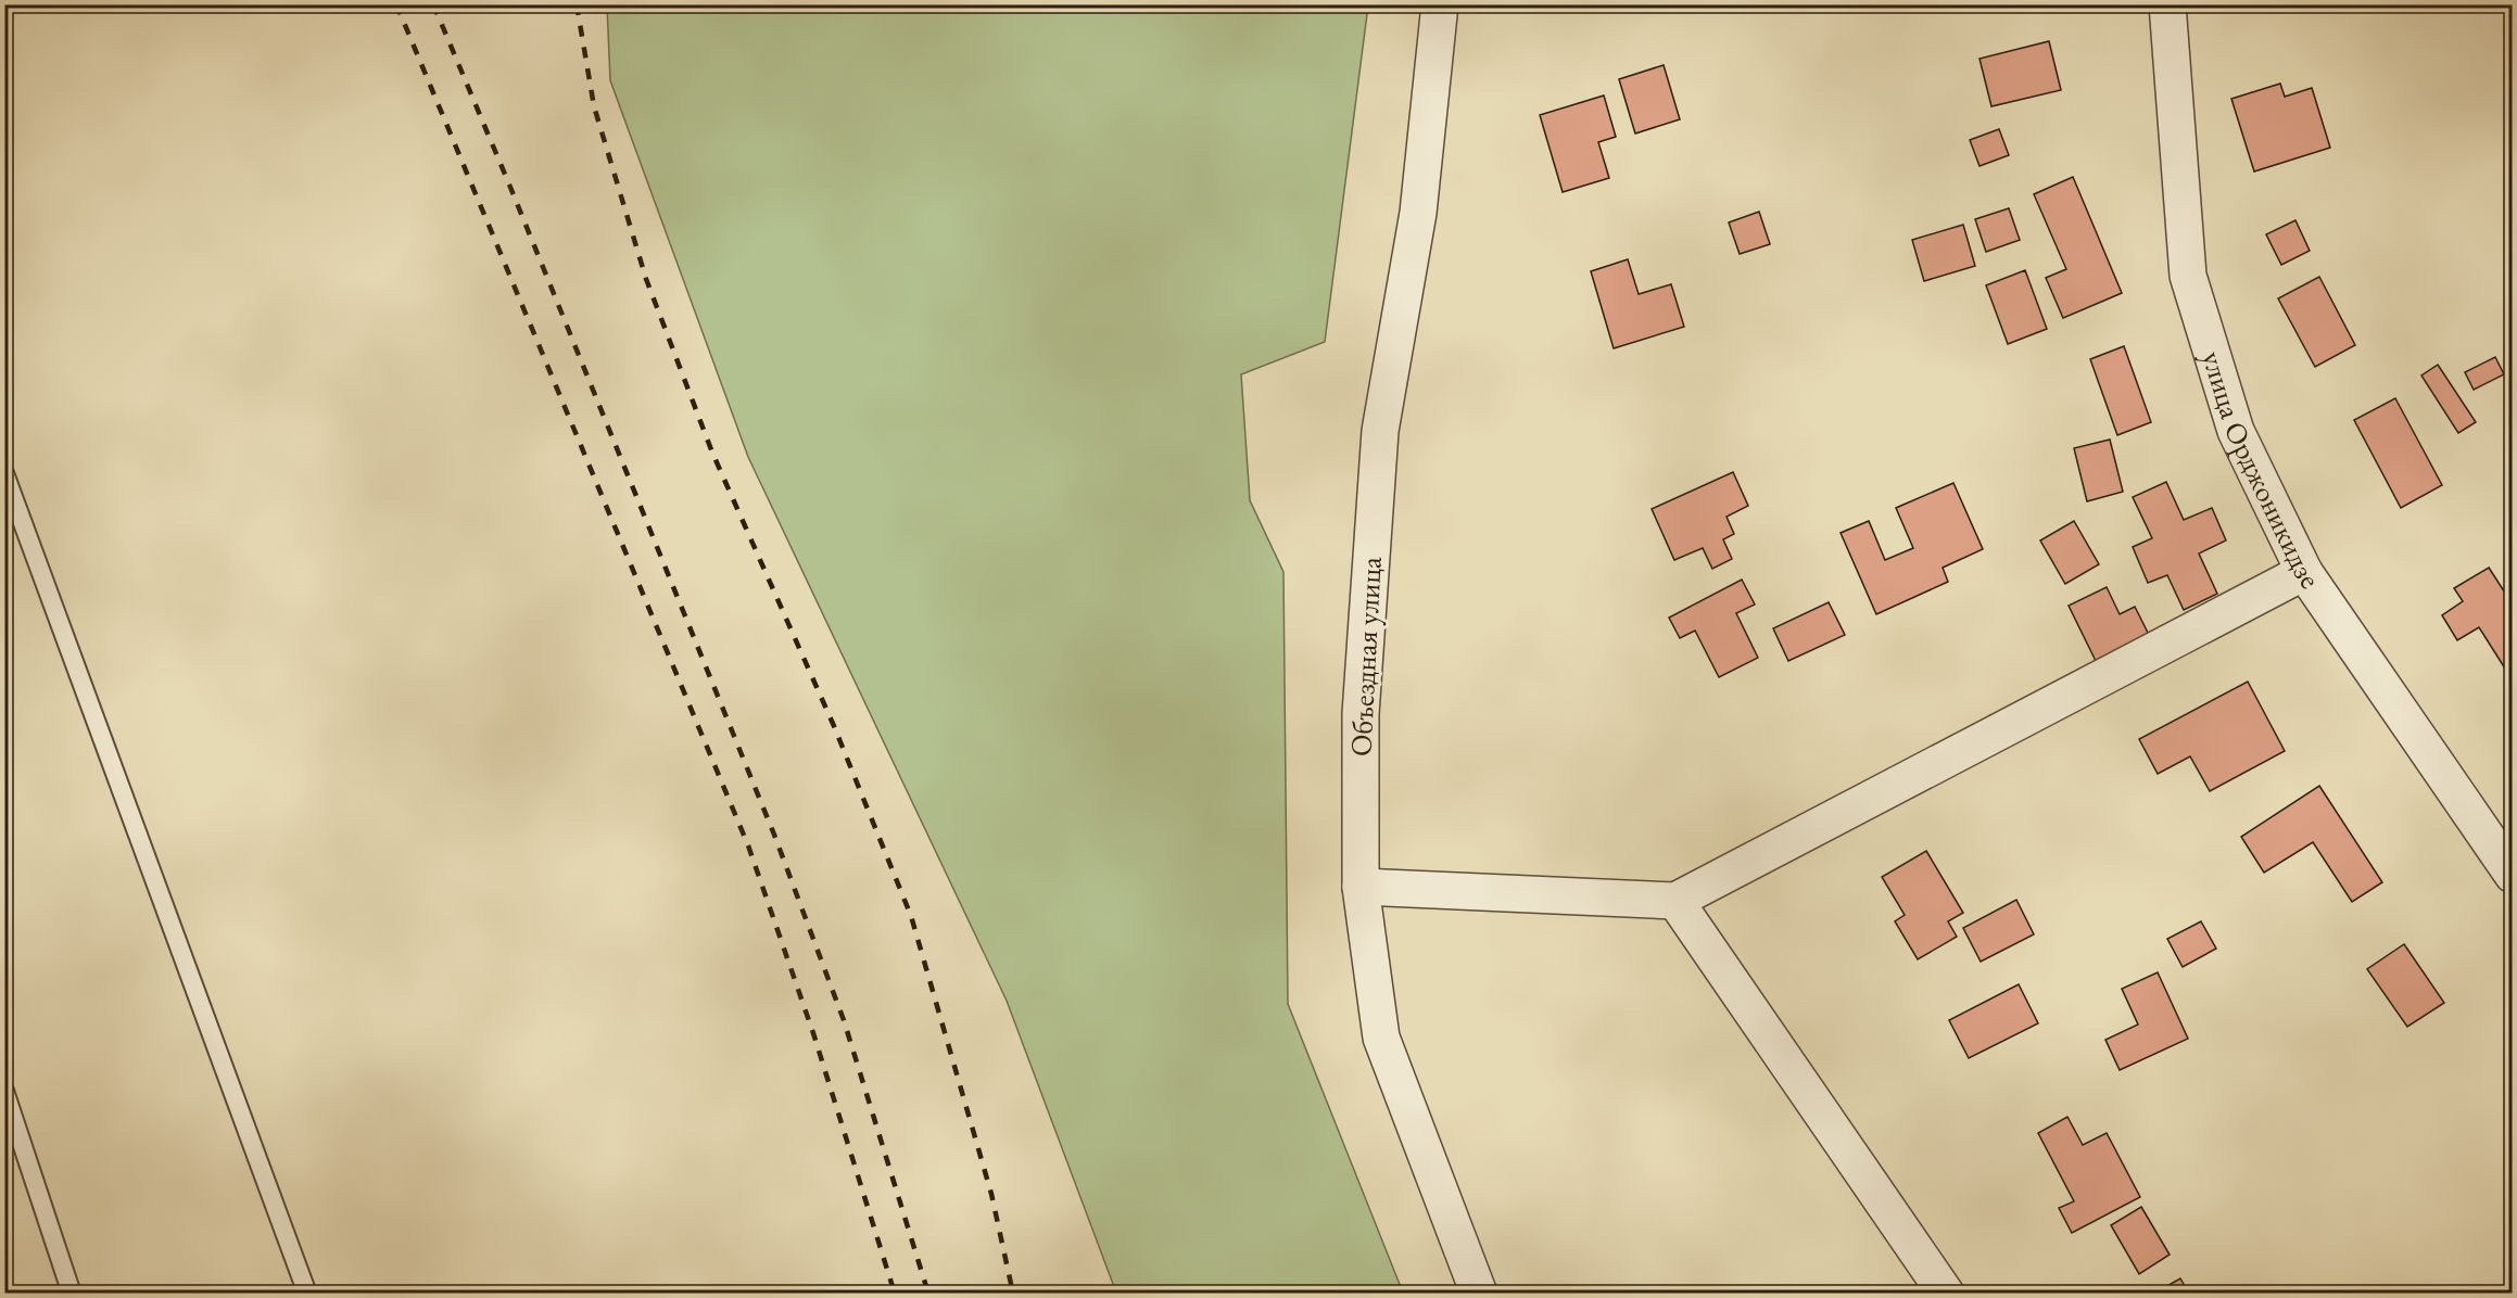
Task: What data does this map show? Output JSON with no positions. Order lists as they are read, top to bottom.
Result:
{
  "streets": {
    "street": ["улица Орджоникидзе", "Объездная улица"]
  }
}
